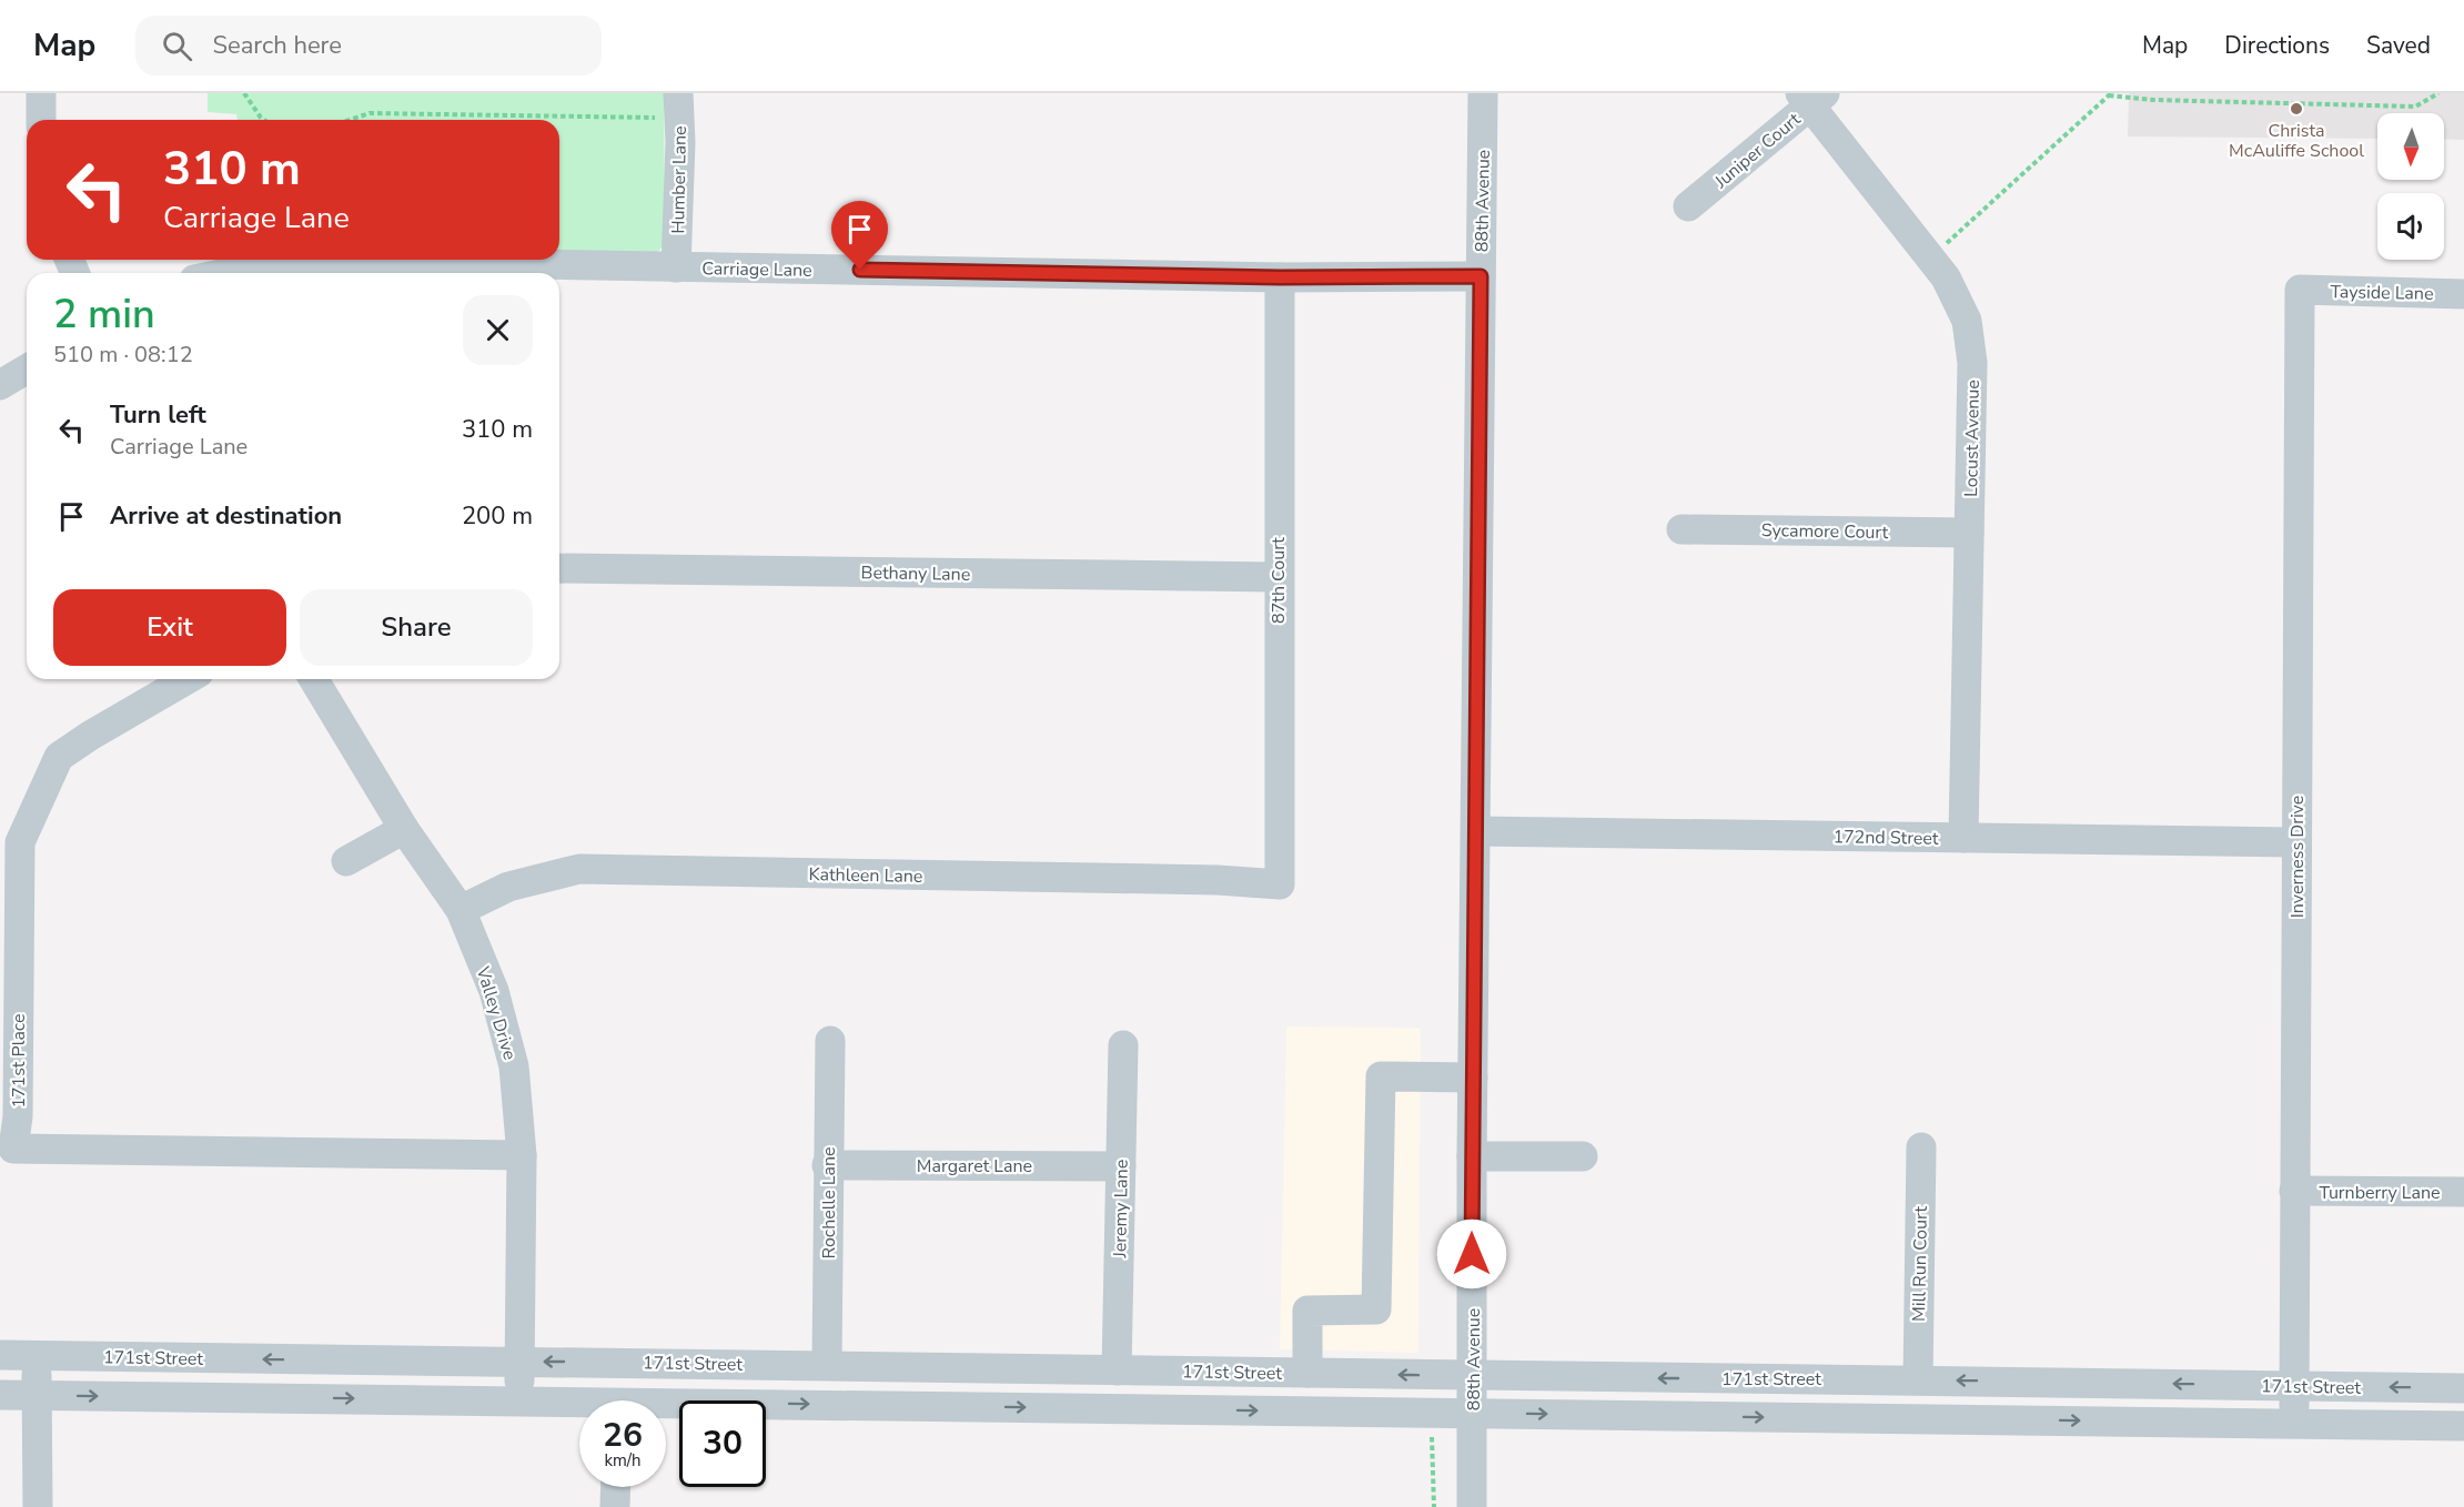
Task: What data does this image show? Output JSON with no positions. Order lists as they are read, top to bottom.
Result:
{
  "streets": {
    "street": [
      "Juniper Court",
      "Humber Lane",
      "88th Avenue",
      "Carriage Lane",
      "Tayside Lane",
      "Locust Avenue",
      "Sycamore Court",
      "Bethany Lane",
      "87th Court",
      "172nd Street",
      "Inverness Drive",
      "Kathleen Lane",
      "Valley Drive",
      "171st Place",
      "Margaret Lane",
      "Turnberry Lane",
      "Rochelle Lane",
      "Jeremy Lane",
      "Mill Run Court",
      "171st Street"
    ]
  },
  "crossings": [
    ["Juniper Court", "Locust Avenue"],
    ["Humber Lane", "Carriage Lane"],
    ["88th Avenue", "Carriage Lane"],
    ["88th Avenue", "172nd Street"],
    ["88th Avenue", "171st Street"],
    ["Carriage Lane", "87th Court"],
    ["Tayside Lane", "Inverness Drive"],
    ["Locust Avenue", "Sycamore Court"],
    ["Locust Avenue", "172nd Street"],
    ["Bethany Lane", "87th Court"],
    ["87th Court", "Kathleen Lane"],
    ["172nd Street", "Inverness Drive"],
    ["Inverness Drive", "Turnberry Lane"],
    ["Inverness Drive", "171st Street"],
    ["Kathleen Lane", "Valley Drive"],
    ["Valley Drive", "171st Place"],
    ["Valley Drive", "171st Street"],
    ["Margaret Lane", "Rochelle Lane"],
    ["Margaret Lane", "Jeremy Lane"],
    ["Rochelle Lane", "171st Street"],
    ["Jeremy Lane", "171st Street"],
    ["Mill Run Court", "171st Street"]
  ],
  "places": ["Christa McAuliffe School"],
  "north": "bottom",
  "page": {
    "header": "Map",
    "search": "Search here",
    "nav": ["Map", "Directions", "Saved"],
    "turn": ["310 m", "Carriage Lane"],
    "heading": ["2 min", "510 m · 08:12"],
    "list": [
      {
        "name": "Turn left",
        "note": "Carriage Lane",
        "value": "310 m"
      },
      {
        "name": "Arrive at destination",
        "value": "200 m"
      }
    ],
    "buttons": ["Exit", "Share"],
    "speed": "26 km/h",
    "limit": "30"
  }
}
